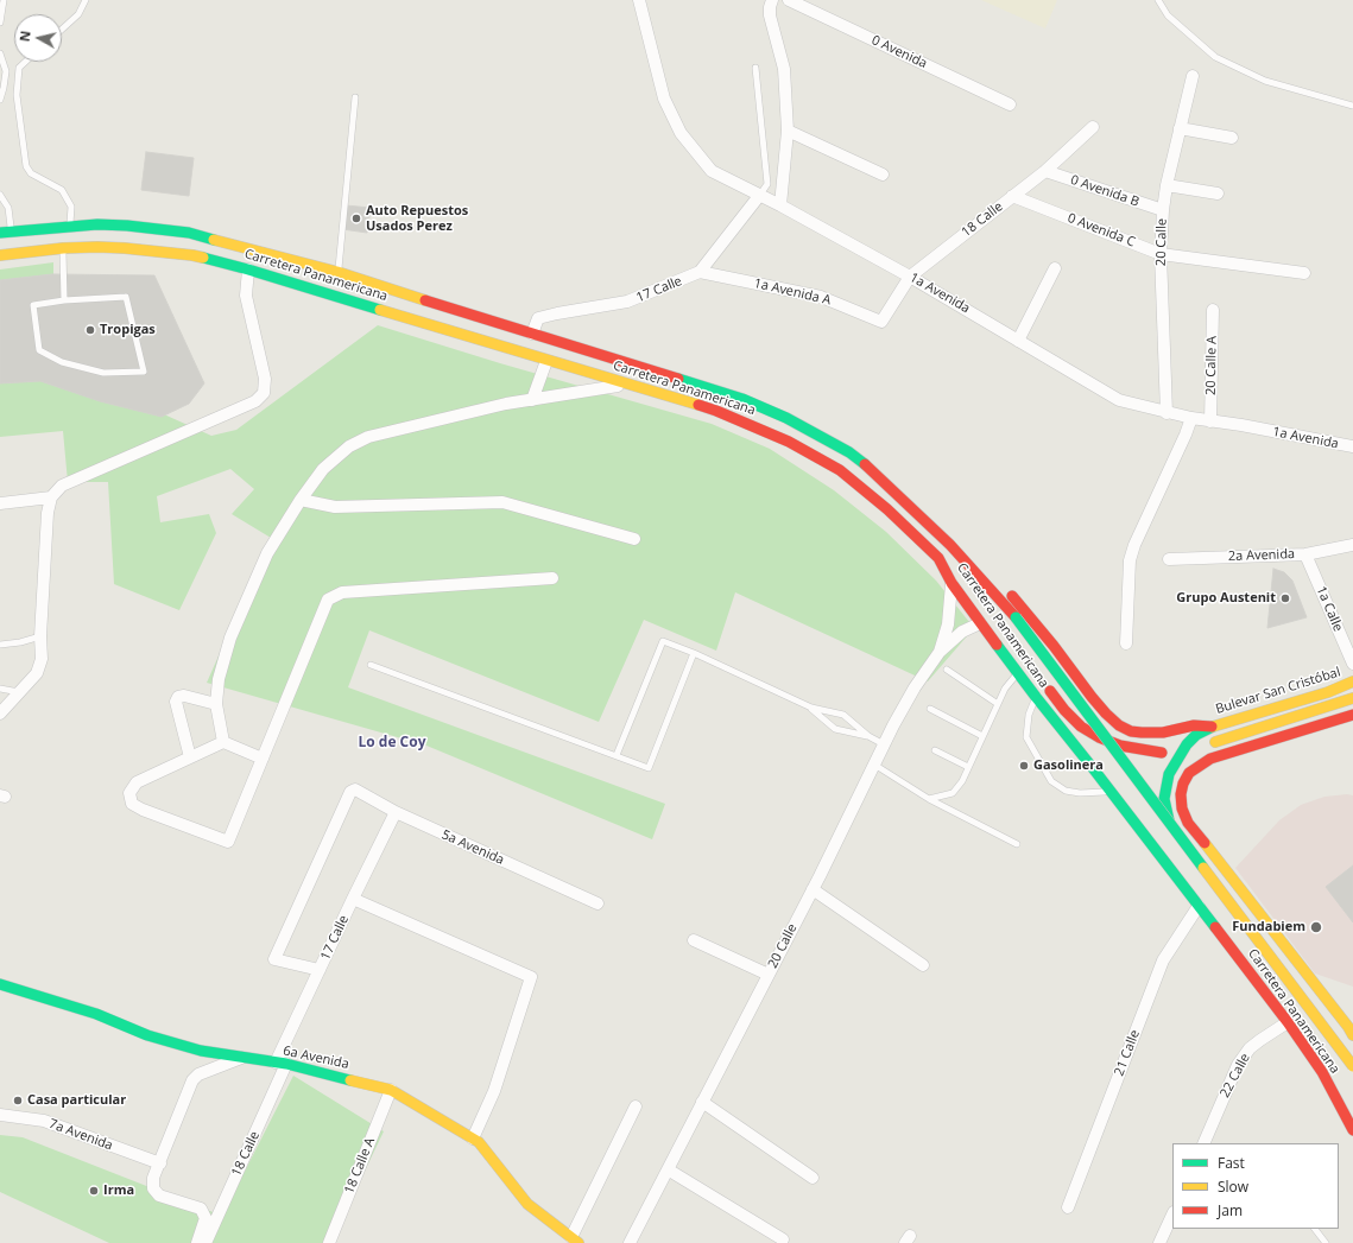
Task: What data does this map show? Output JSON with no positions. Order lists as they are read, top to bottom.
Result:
{
  "streets": {
    "main road": ["Carretera Panamericana", "Bulevar San Cristóbal", "6a Avenida"],
    "street": [
      "0 Avenida",
      "0 Avenida B",
      "18 Calle",
      "0 Avenida C",
      "20 Calle",
      "17 Calle",
      "1a Avenida A",
      "1a Avenida",
      "20 Calle A",
      "2a Avenida",
      "1a Calle",
      "5a Avenida",
      "21 Calle",
      "22 Calle",
      "7a Avenida",
      "18 Calle A"
    ]
  },
  "crossings": [
    ["0 Avenida B", "18 Calle"],
    ["0 Avenida B", "20 Calle"],
    ["18 Calle", "0 Avenida C"],
    ["18 Calle", "17 Calle"],
    ["18 Calle", "1a Avenida A"],
    ["18 Calle", "1a Avenida"],
    ["18 Calle", "6a Avenida"],
    ["0 Avenida C", "20 Calle"],
    ["20 Calle", "Carretera Panamericana"],
    ["20 Calle", "1a Avenida"],
    ["Carretera Panamericana", "17 Calle"],
    ["Carretera Panamericana", "21 Calle"],
    ["Carretera Panamericana", "22 Calle"],
    ["17 Calle", "1a Avenida A"],
    ["17 Calle", "1a Avenida"],
    ["17 Calle", "5a Avenida"],
    ["17 Calle", "6a Avenida"],
    ["1a Avenida", "20 Calle A"],
    ["2a Avenida", "1a Calle"],
    ["6a Avenida", "18 Calle A"]
  ],
  "districts": ["Lo de Coy"],
  "places": [
    "Auto Repuestos Usados Perez",
    "Tropigas",
    "Grupo Austenit",
    "Gasolinera",
    "Fundabiem",
    "Casa particular",
    "Irma"
  ],
  "legend": ["Fast", "Slow", "Jam"],
  "north": "left"
}
